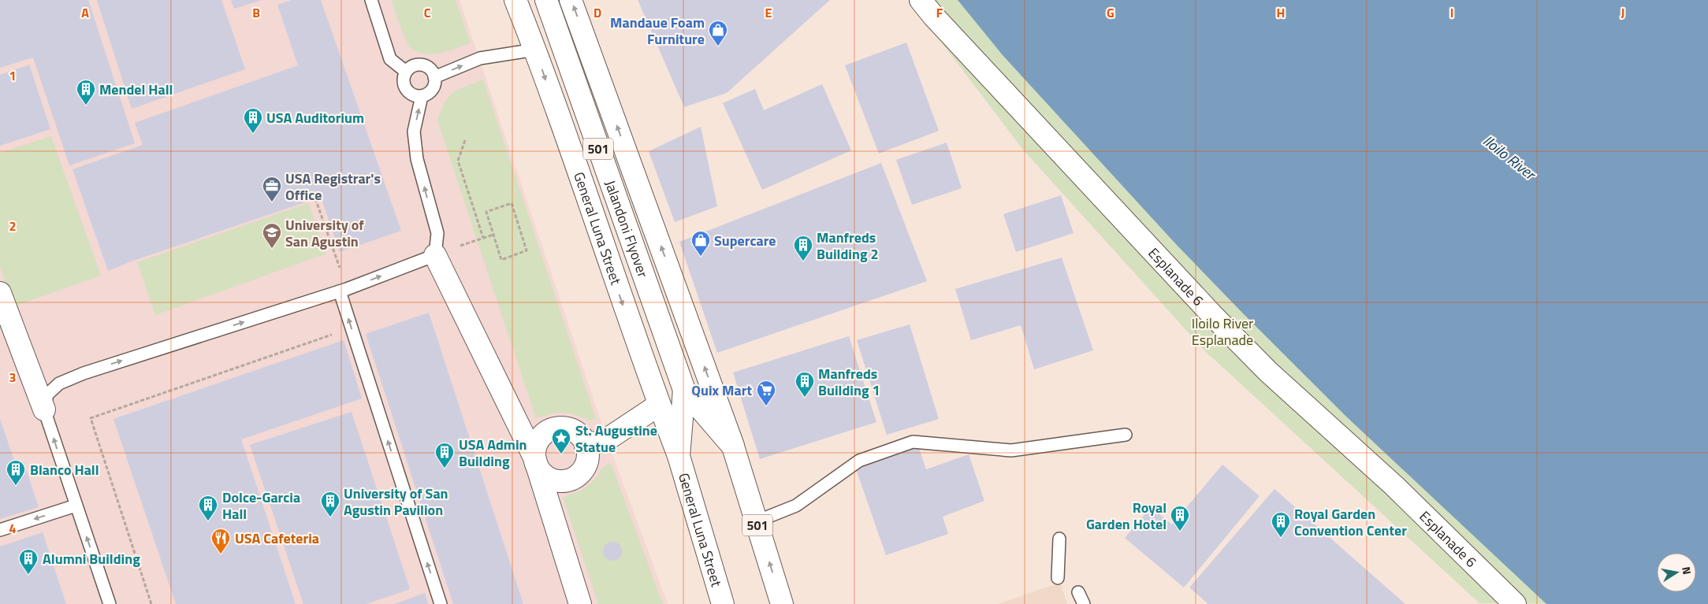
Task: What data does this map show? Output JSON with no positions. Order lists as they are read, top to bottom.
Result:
{
  "streets": {
    "main road": [
      "501",
      "General Luna Street",
      "Jalandoni Flyover",
      "Esplanade 6"
    ]
  },
  "crossings": [
    ["501", "General Luna Street"],
    ["501", "Jalandoni Flyover"],
    ["General Luna Street", "Jalandoni Flyover"]
  ],
  "water": ["Iloilo River"],
  "parks": ["Iloilo River Esplanade"],
  "places": {
    "shop": ["Mandaue Foam Furniture", "Supercare"],
    "building": [
      "Mendel Hall",
      "USA Auditorium",
      "Manfreds Building 2",
      "Manfreds Building 1",
      "USA Admin Building",
      "Blanco Hall",
      "University of San Agustin Pavilion",
      "Dolce-Garcia Hall",
      "Royal Garden Hotel",
      "Royal Garden Convention Center",
      "Alumni Building"
    ],
    "office": ["USA Registrar's Office"],
    "school or university": ["University of San Agustin"],
    "supermarket": ["Quix Mart"],
    "place": ["St. Augustine Statue"],
    "restaurant": ["USA Cafeteria"]
  },
  "north": "right",
  "grid": {
    "columns": [
      "A",
      "B",
      "C",
      "D",
      "E",
      "F",
      "G",
      "H",
      "I",
      "J"
    ],
    "rows": [
      "1",
      "2",
      "3",
      "4"
    ]
  }
}
